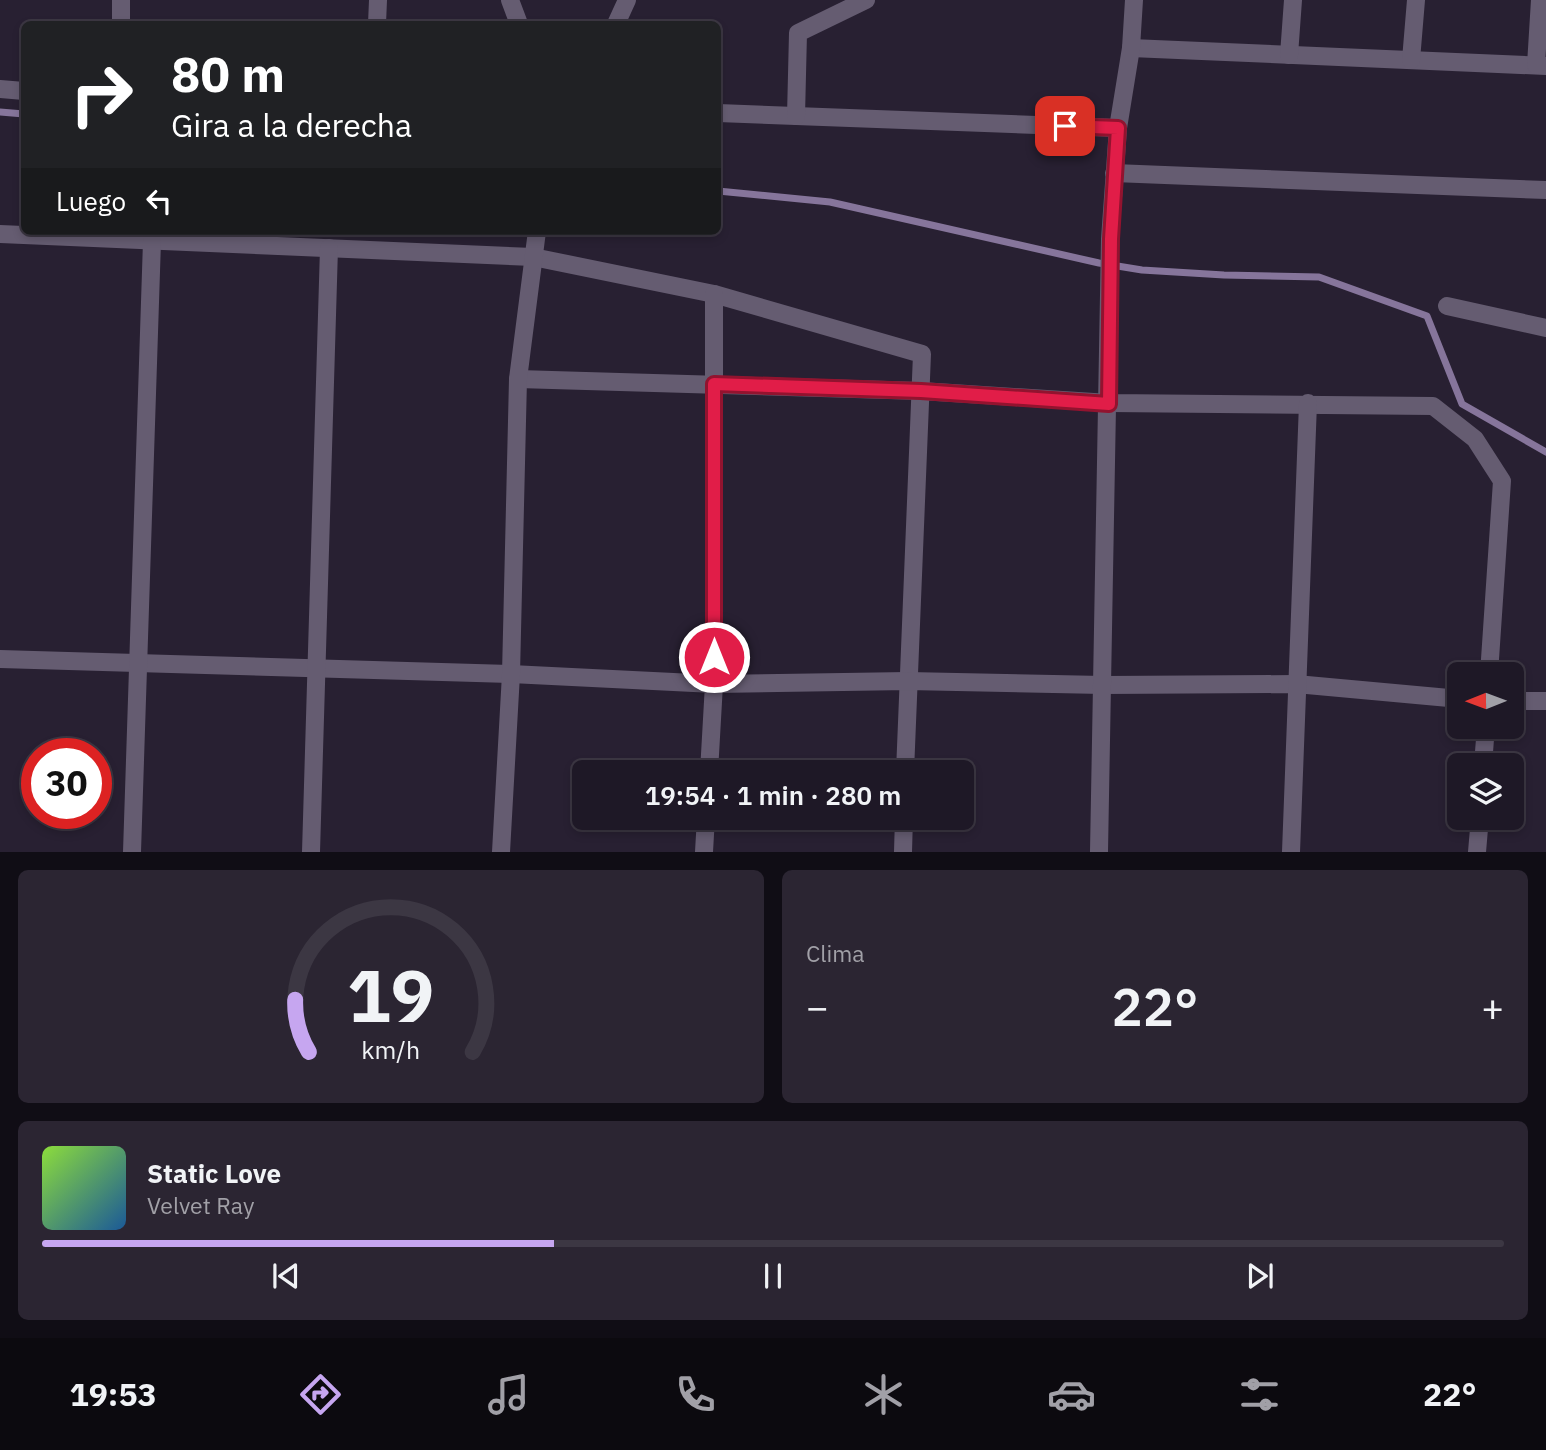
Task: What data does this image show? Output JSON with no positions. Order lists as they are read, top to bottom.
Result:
{
  "north": "left",
  "page": {
    "turn": ["80 m", "Gira a la derecha"],
    "then": "Luego",
    "limit": "30",
    "trip": "19:54 · 1 min · 280 m",
    "tile": "Clima",
    "heat": ["−", "22°", "+"],
    "song": ["Static Love", "Velvet Ray"],
    "tabs": ["19:53", "22°"],
    "gauge": ["19", "km/h"]
  }
}
